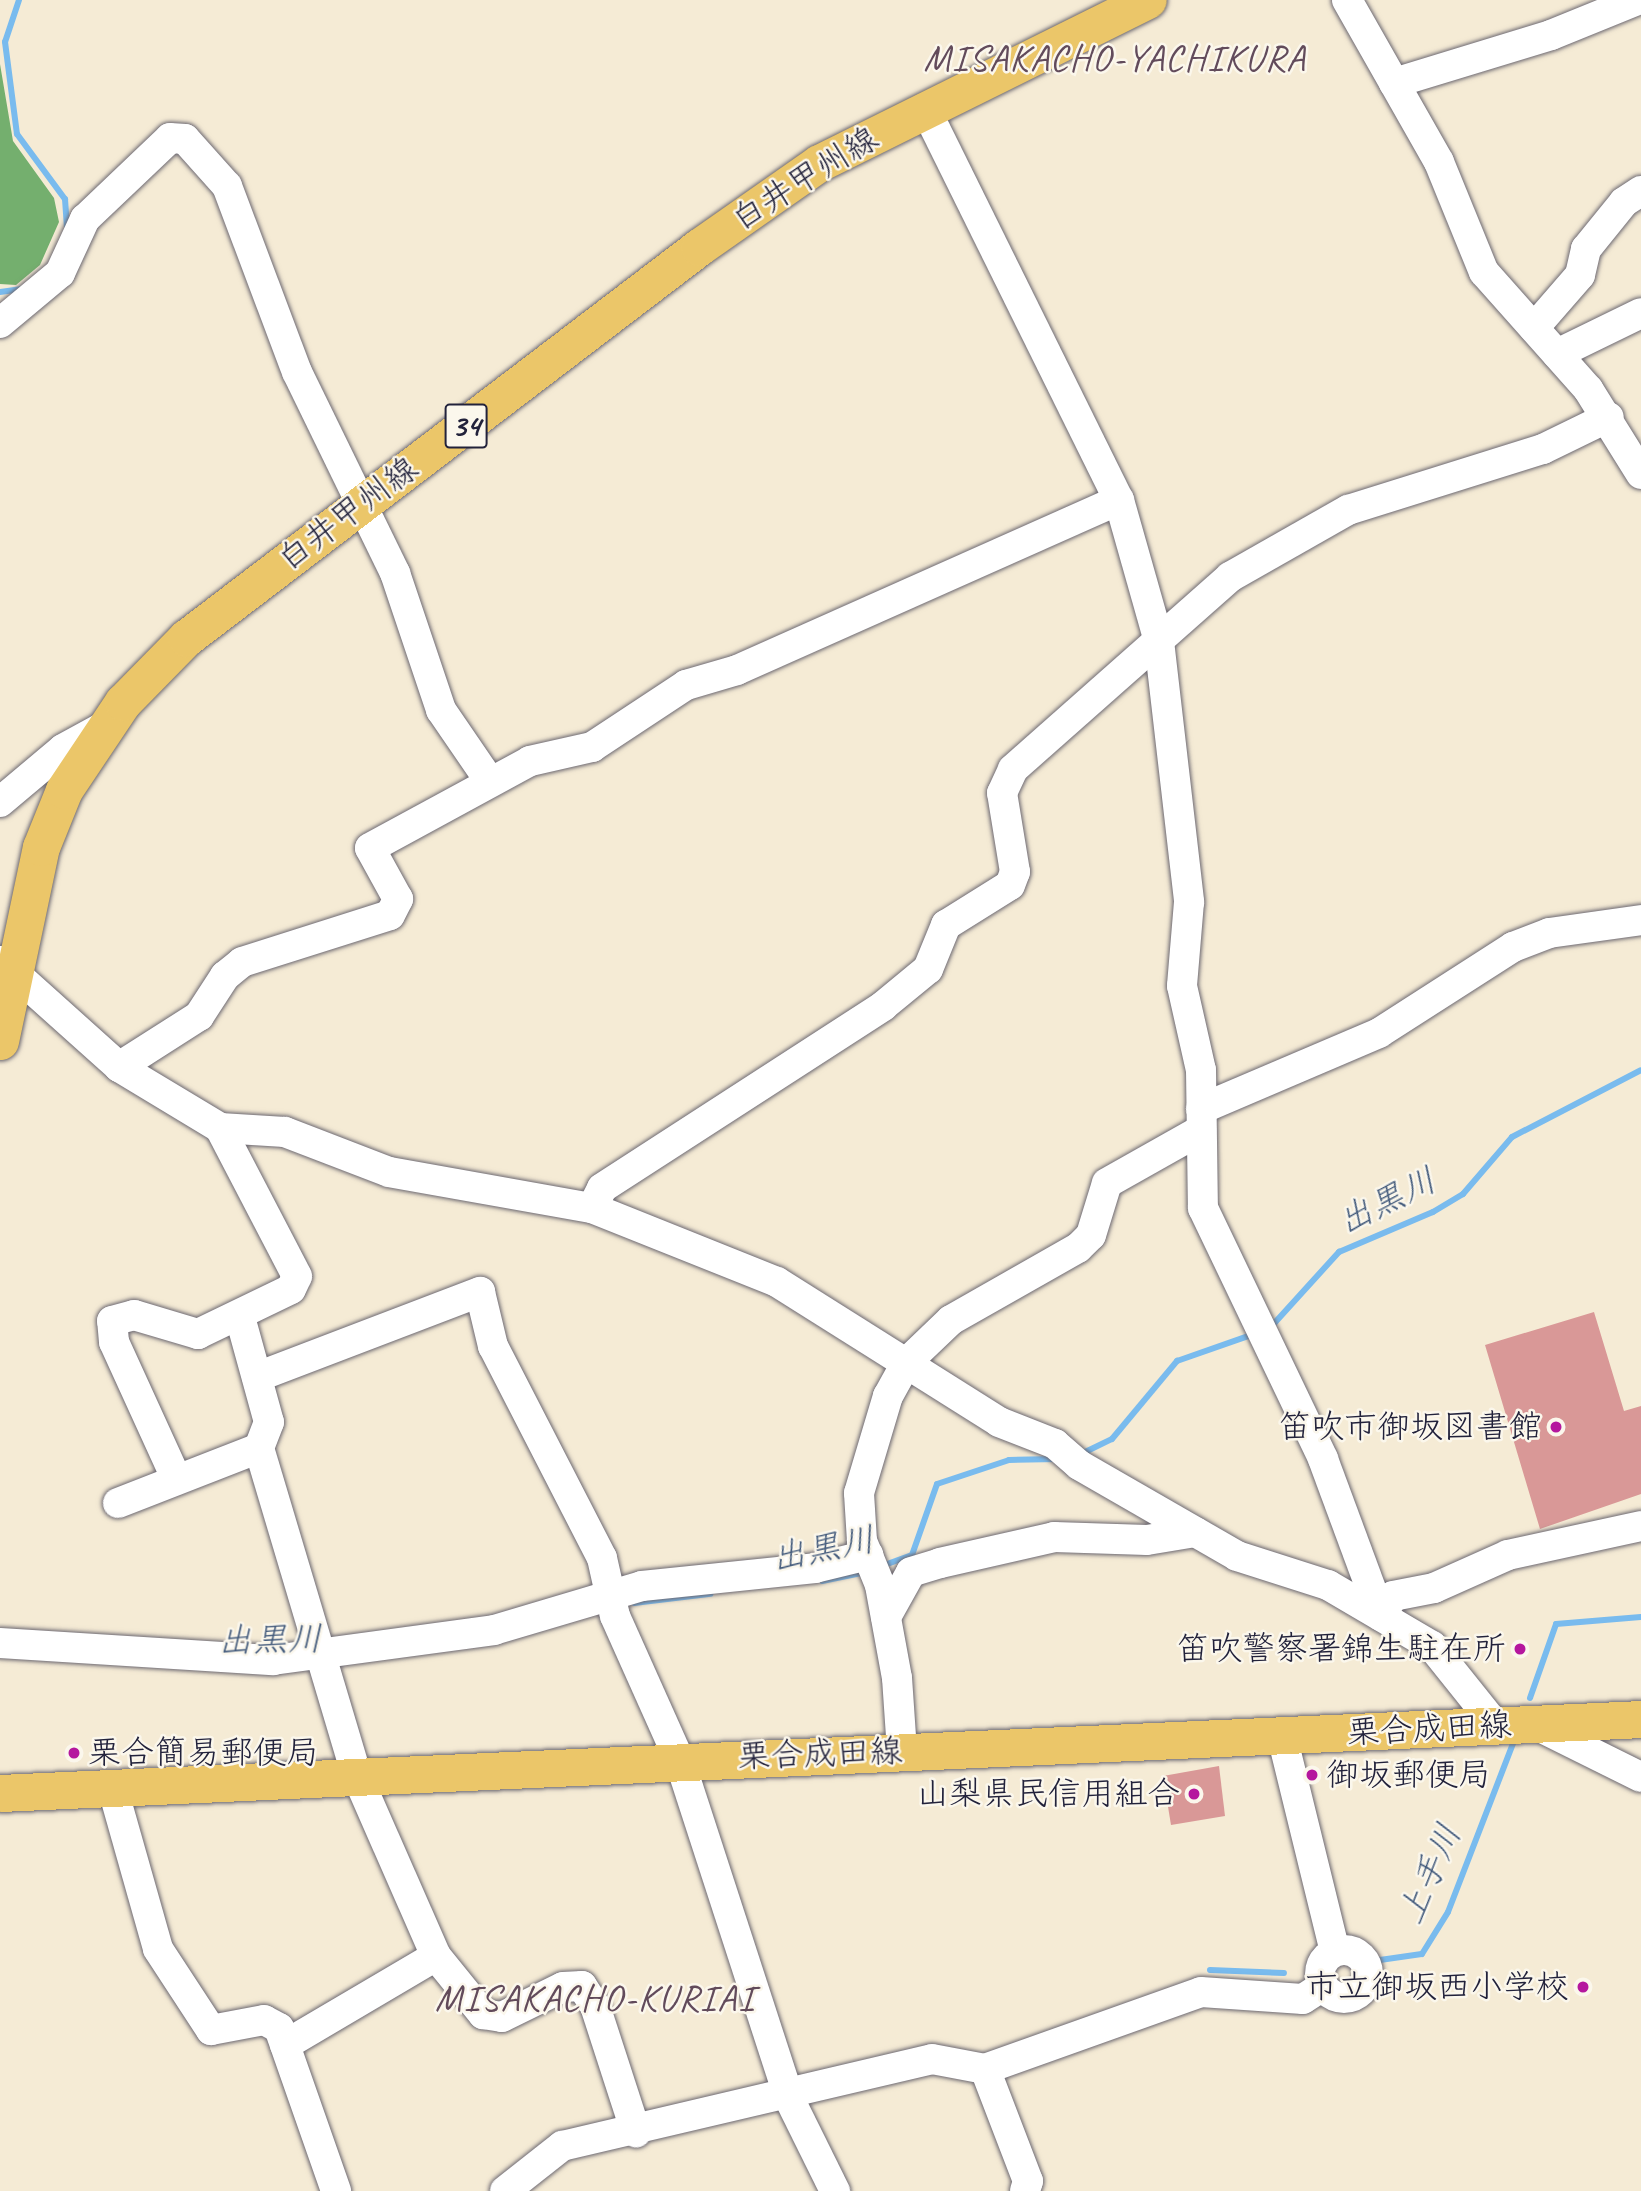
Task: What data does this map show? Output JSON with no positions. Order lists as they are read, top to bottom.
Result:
{
  "streets": {
    "main road": ["白井甲州線", "34", "栗合成田線"]
  },
  "districts": ["MISAKACHO-YACHIKURA", "MISAKACHO-KURIAI"],
  "water": ["出黒川", "上手川"],
  "places": [
    "笛吹市御坂図書館",
    "笛吹警察署錦生駐在所",
    "栗合簡易郵便局",
    "御坂郵便局",
    "山梨県民信用組合",
    "市立御坂西小学校"
  ]
}
